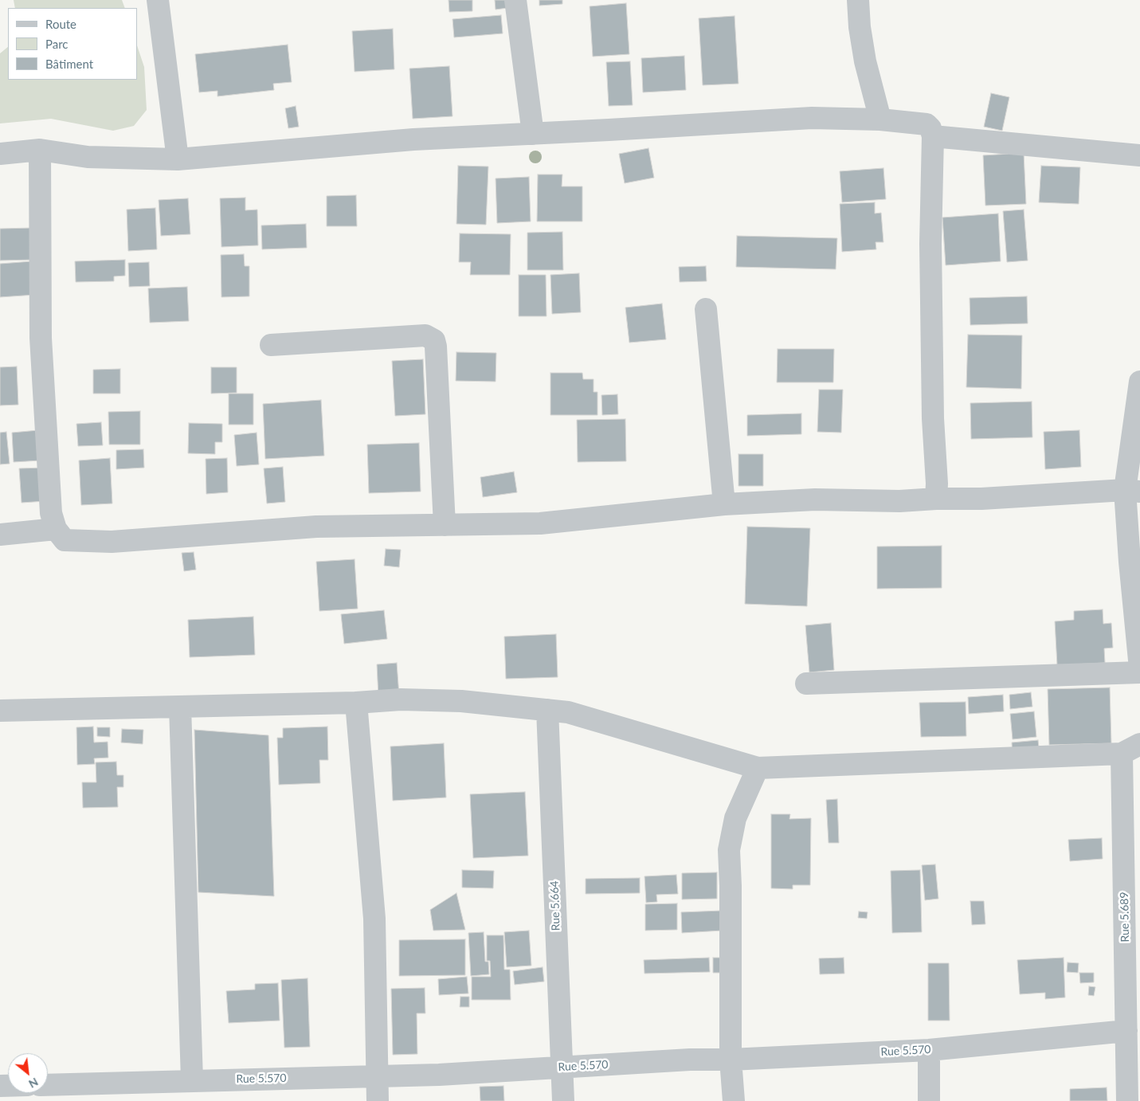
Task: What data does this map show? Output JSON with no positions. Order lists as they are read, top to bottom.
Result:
{
  "streets": {
    "street": ["Rue 5.664", "Rue 5.689", "Rue 5.570"]
  },
  "crossings": [
    ["Rue 5.664", "Rue 5.570"],
    ["Rue 5.689", "Rue 5.570"]
  ],
  "legend": ["Route", "Parc", "Bâtiment"],
  "north": "bottom right"
}
